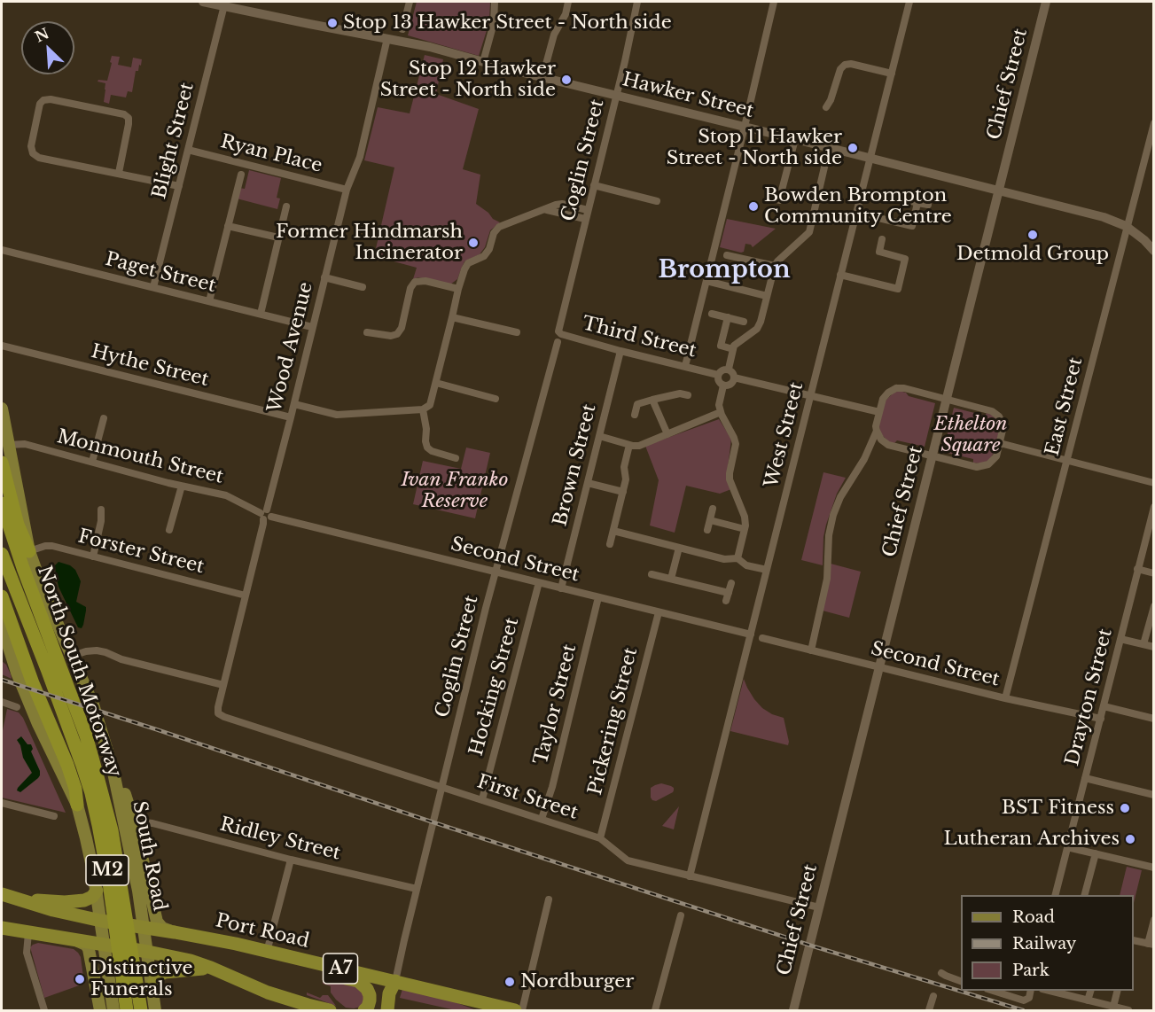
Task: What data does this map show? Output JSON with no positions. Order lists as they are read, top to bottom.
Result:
{
  "streets": {
    "highway": [
      "North South Motorway",
      "M2",
      "Port Road",
      "A7"
    ],
    "main road": ["South Road"],
    "street": [
      "Chief Street",
      "Hawker Street",
      "Blight Street",
      "Ryan Place",
      "Coglin Street",
      "Paget Street",
      "Third Street",
      "Wood Avenue",
      "Hythe Street",
      "East Street",
      "West Street",
      "Monmouth Street",
      "Brown Street",
      "Forster Street",
      "Second Street",
      "Hocking Street",
      "Drayton Street",
      "Taylor Street",
      "Pickering Street",
      "First Street",
      "Ridley Street"
    ]
  },
  "crossings": [
    ["Chief Street", "Hawker Street"],
    ["Chief Street", "Second Street"],
    ["Chief Street", "First Street"],
    ["Hawker Street", "Blight Street"],
    ["Hawker Street", "Coglin Street"],
    ["Hawker Street", "Wood Avenue"],
    ["Hawker Street", "East Street"],
    ["Hawker Street", "West Street"],
    ["Blight Street", "Ryan Place"],
    ["Blight Street", "Paget Street"],
    ["Ryan Place", "Wood Avenue"],
    ["Coglin Street", "Third Street"],
    ["Coglin Street", "Second Street"],
    ["Coglin Street", "First Street"],
    ["Coglin Street", "Ridley Street"],
    ["Coglin Street", "Port Road"],
    ["Paget Street", "Wood Avenue"],
    ["Third Street", "Brown Street"],
    ["Wood Avenue", "Hythe Street"],
    ["Wood Avenue", "Monmouth Street"],
    ["Wood Avenue", "Forster Street"],
    ["Wood Avenue", "Second Street"],
    ["Wood Avenue", "First Street"],
    ["East Street", "Second Street"],
    ["West Street", "Second Street"],
    ["West Street", "First Street"],
    ["Monmouth Street", "Second Street"],
    ["Monmouth Street", "South Road"],
    ["Brown Street", "Second Street"],
    ["Forster Street", "South Road"],
    ["Second Street", "Hocking Street"],
    ["Second Street", "Drayton Street"],
    ["Second Street", "Taylor Street"],
    ["Second Street", "Pickering Street"],
    ["Hocking Street", "First Street"],
    ["Taylor Street", "First Street"],
    ["Pickering Street", "First Street"],
    ["South Road", "Port Road"],
    ["South Road", "A7"]
  ],
  "districts": ["Brompton"],
  "parks": ["Ethelton Square", "Ivan Franko Reserve"],
  "places": [
    "Stop 13 Hawker Street - North side",
    "Stop 12 Hawker Street - North side",
    "Stop 11 Hawker Street - North side",
    "Bowden Brompton Community Centre",
    "Detmold Group",
    "Former Hindmarsh Incinerator",
    "BST Fitness",
    "Lutheran Archives",
    "Distinctive Funerals",
    "Nordburger"
  ],
  "legend": ["Road", "Railway", "Park"],
  "north": "top left"
}
